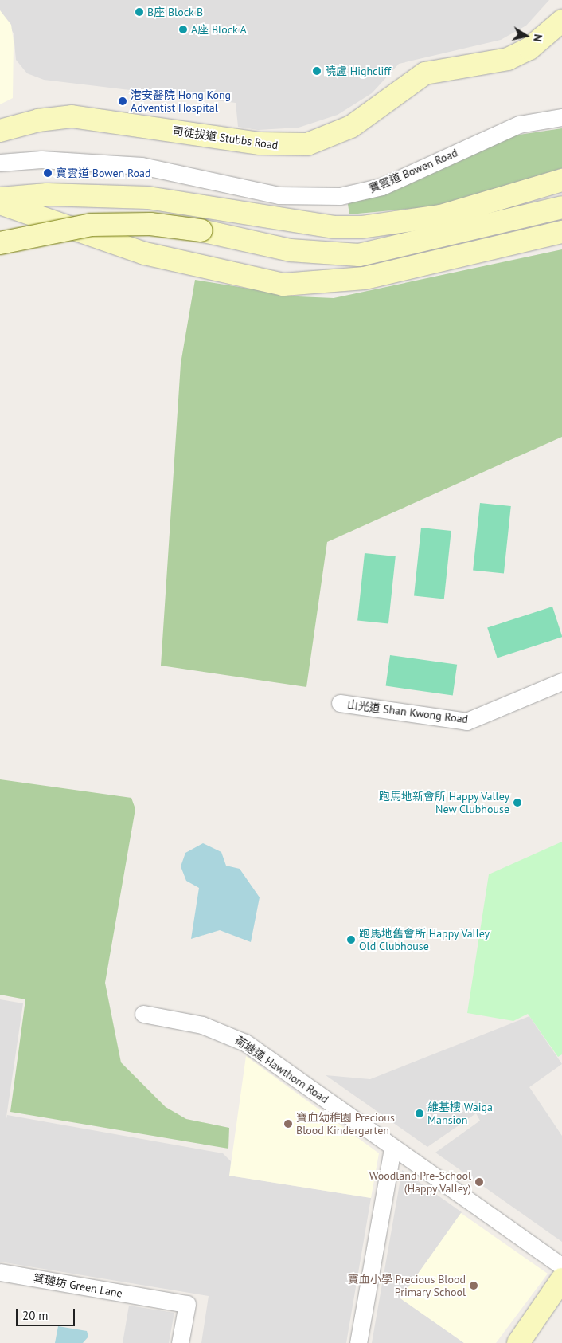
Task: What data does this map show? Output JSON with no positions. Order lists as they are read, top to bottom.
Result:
{
  "streets": {
    "main road": ["司徒拔道 Stubbs Road"],
    "street": [
      "寶雲道 Bowen Road",
      "山光道 Shan Kwong Road",
      "荷塘道 Hawthorn Road",
      "箕璉坊 Green Lane"
    ]
  },
  "places": [
    "B座 Block B",
    "A座 Block A",
    "曉盧 Highcliff",
    "港安醫院 Hong Kong Adventist Hospital",
    "寶雲道 Bowen Road",
    "跑馬地新會所 Happy Valley New Clubhouse",
    "跑馬地舊會所 Happy Valley Old Clubhouse",
    "維基樓 Waiga Mansion",
    "寶血幼稚園 Precious Blood Kindergarten",
    "Woodland Pre-School (Happy Valley)",
    "寶血小學 Precious Blood Primary School"
  ],
  "scale_bar": "20 m",
  "north": "right"
}
